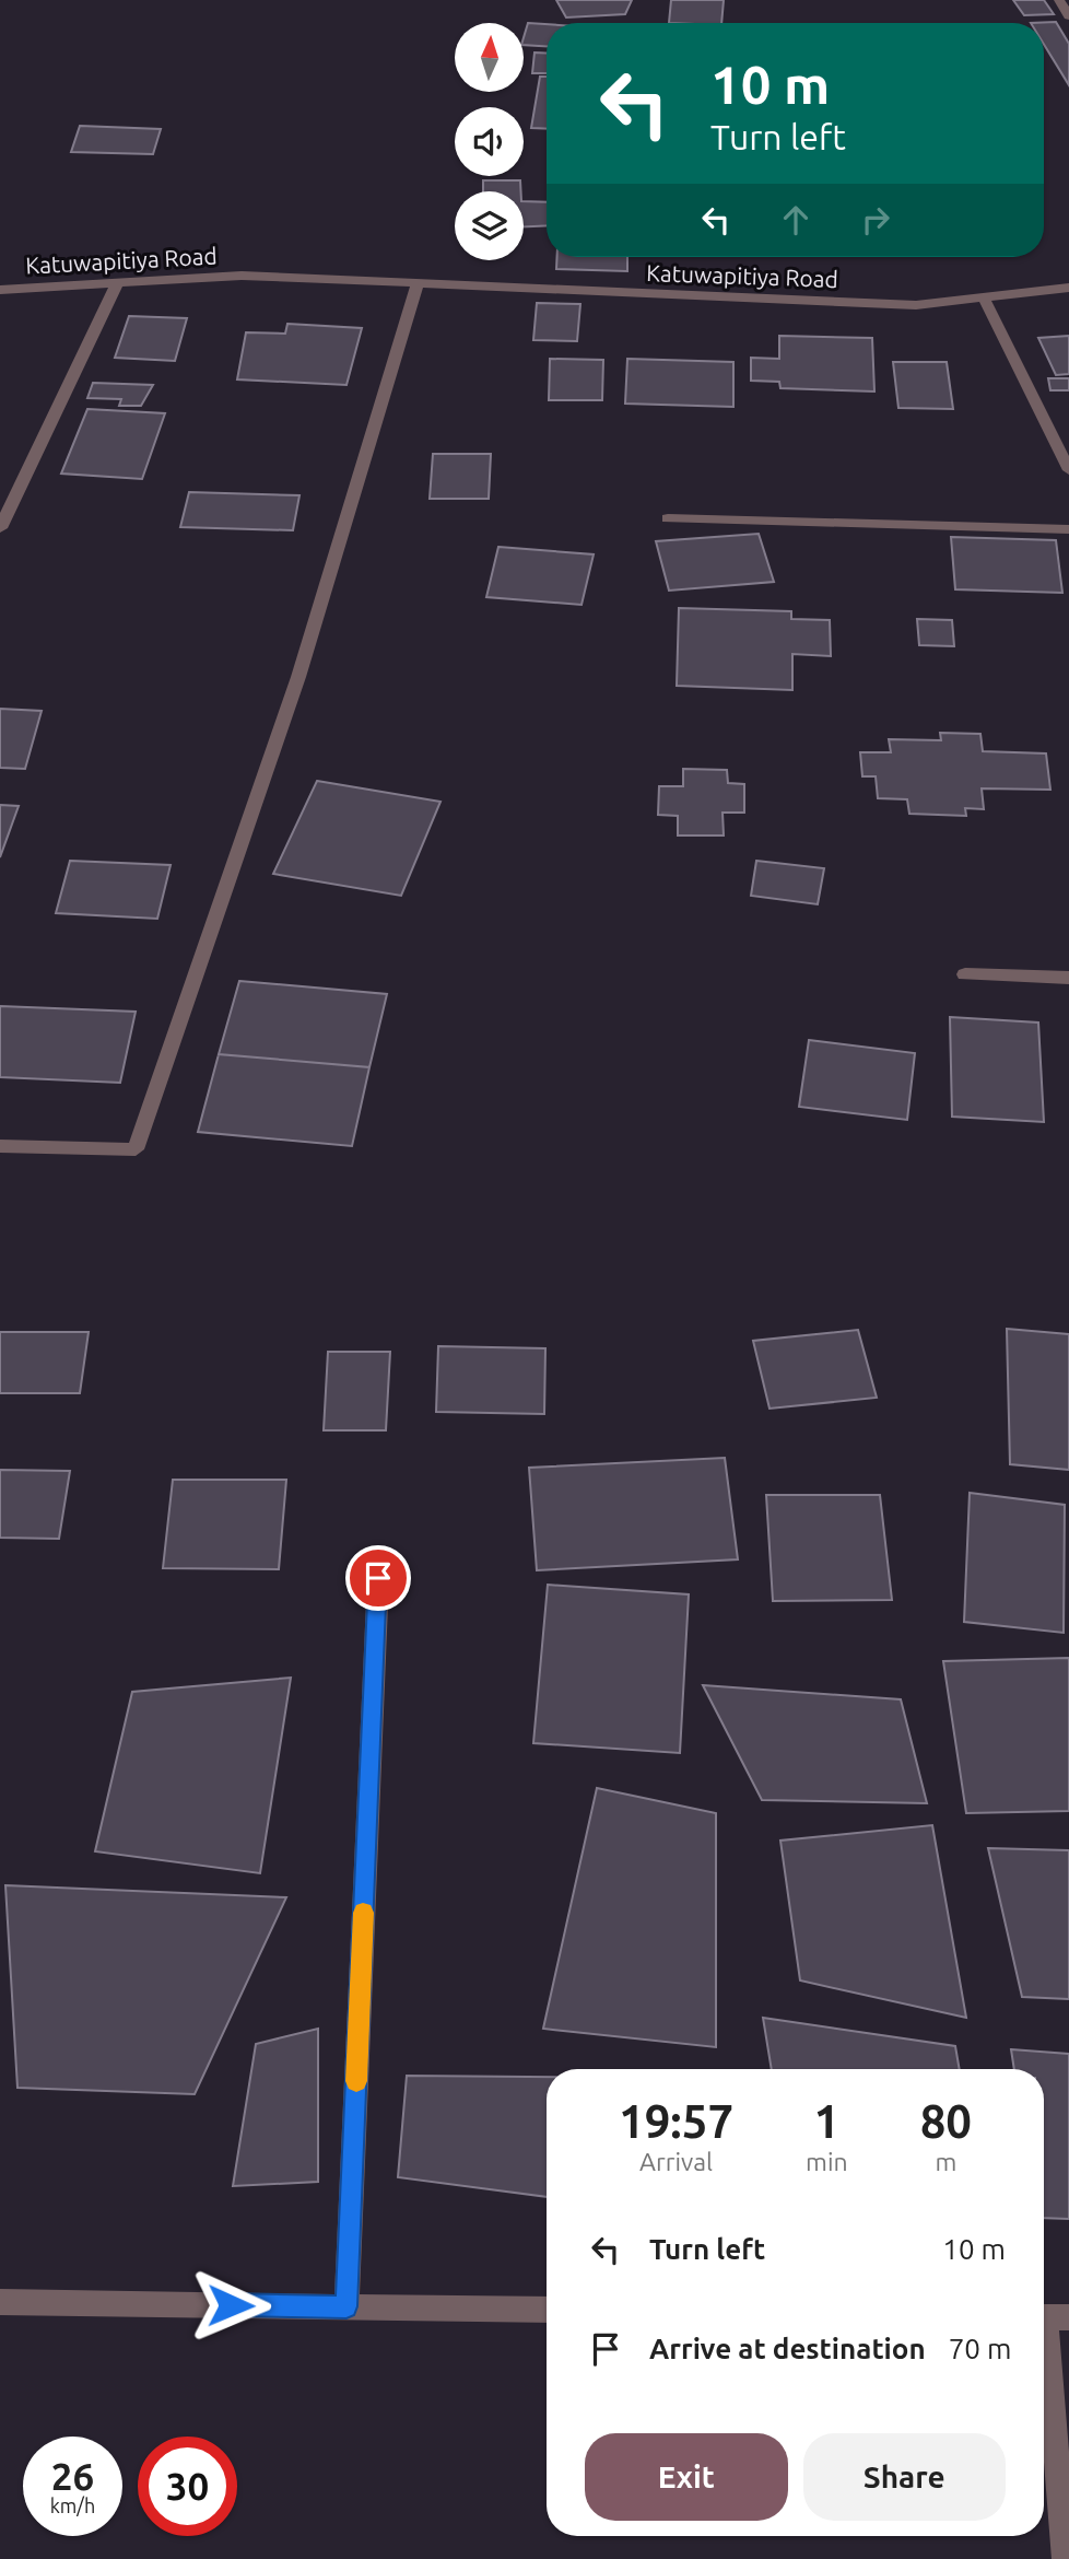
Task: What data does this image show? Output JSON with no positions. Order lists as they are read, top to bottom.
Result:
{
  "streets": {
    "street": ["Katuwapitiya Road"]
  },
  "north": "top",
  "page": {
    "turn": ["10 m", "Turn left"],
    "eta": [
      "19:57",
      "Arrival",
      "1",
      "min",
      "80",
      "m"
    ],
    "list": [
      {
        "name": "Turn left",
        "value": "10 m"
      },
      {
        "name": "Arrive at destination",
        "value": "70 m"
      }
    ],
    "buttons": ["Exit", "Share"],
    "speed": "26 km/h",
    "limit": "30"
  }
}
